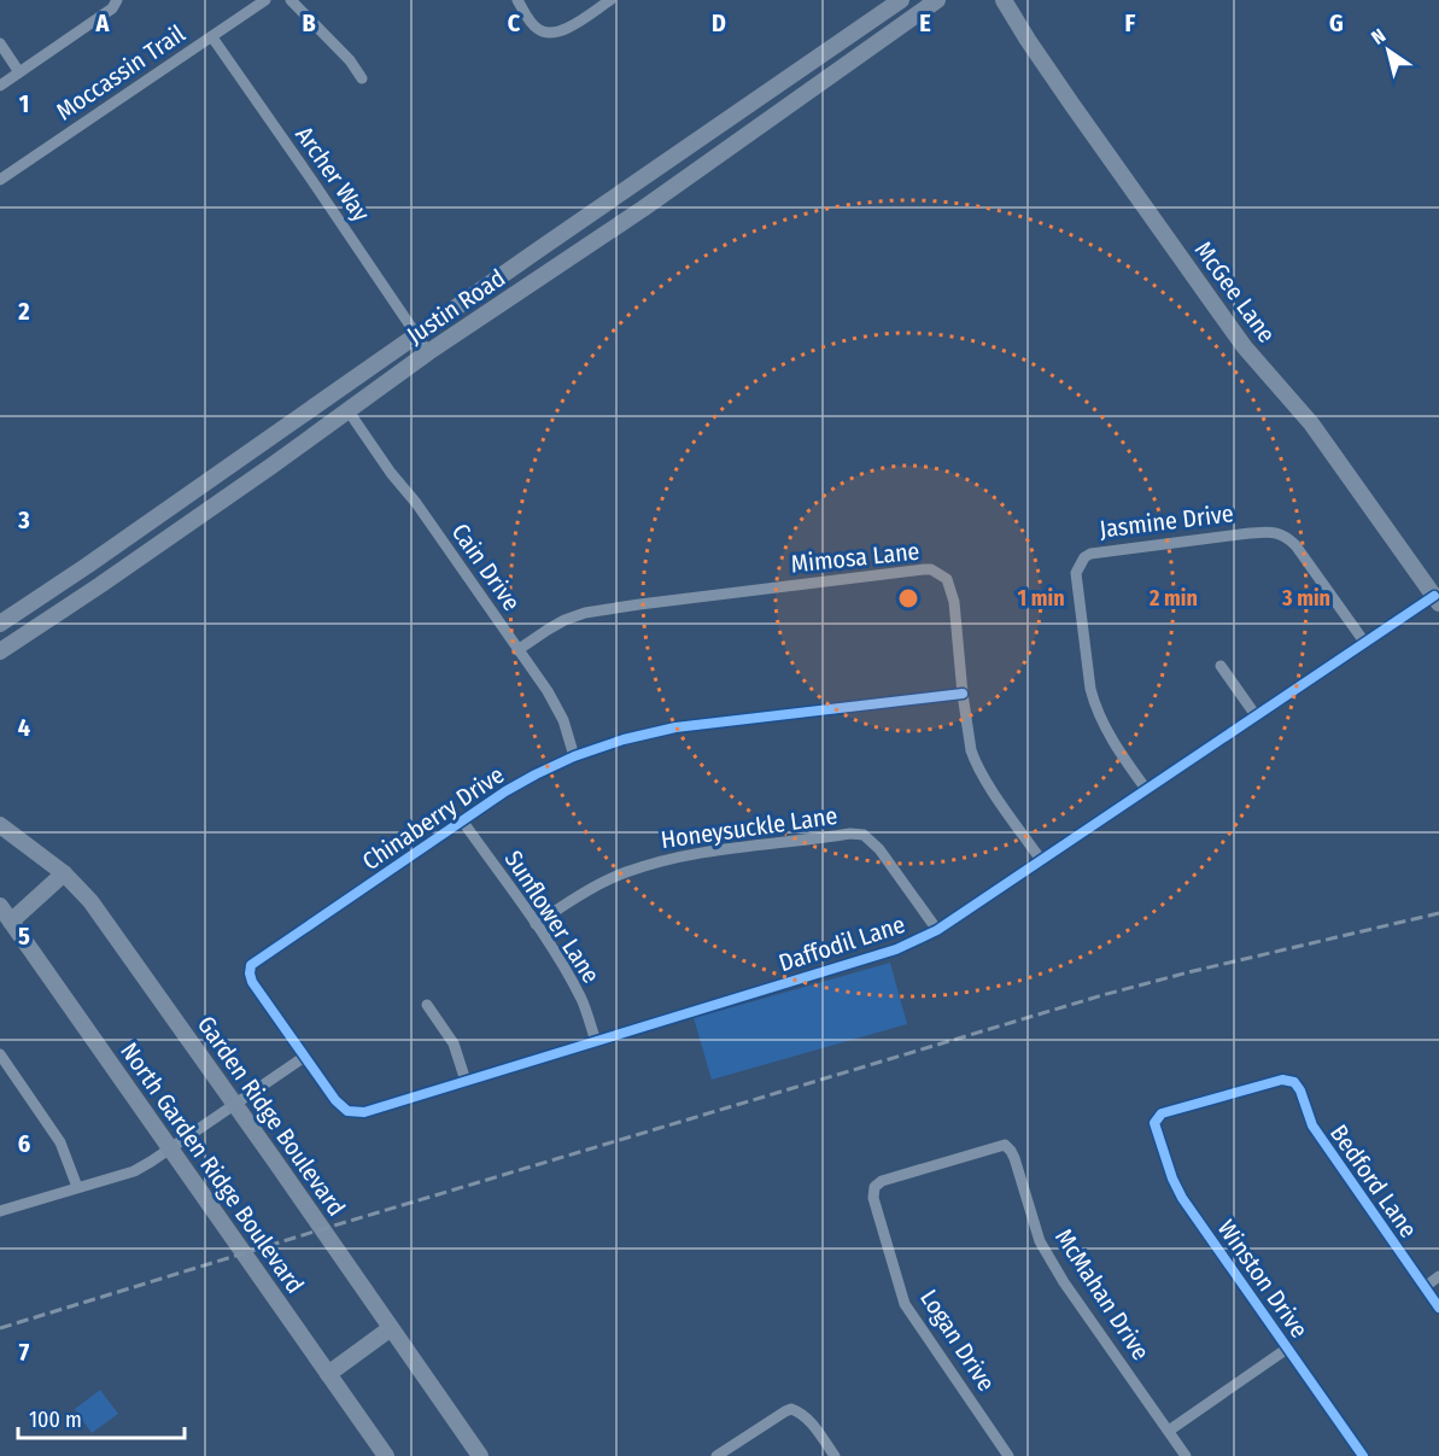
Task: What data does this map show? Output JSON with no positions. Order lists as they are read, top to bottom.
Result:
{
  "streets": {
    "main road": [
      "McGee Lane",
      "Justin Road",
      "Garden Ridge Boulevard",
      "North Garden Ridge Boulevard"
    ],
    "street": [
      "Moccassin Trail",
      "Archer Way",
      "Jasmine Drive",
      "Mimosa Lane",
      "Cain Drive",
      "Chinaberry Drive",
      "Honeysuckle Lane",
      "Sunflower Lane",
      "Daffodil Lane",
      "Bedford Lane",
      "Winston Drive",
      "McMahan Drive",
      "Logan Drive"
    ]
  },
  "crossings": [
    ["Moccassin Trail", "Archer Way"],
    ["Archer Way", "Justin Road"],
    ["McGee Lane", "Daffodil Lane"],
    ["Justin Road", "Cain Drive"],
    ["Jasmine Drive", "Daffodil Lane"],
    ["Mimosa Lane", "Cain Drive"],
    ["Mimosa Lane", "Chinaberry Drive"],
    ["Mimosa Lane", "Daffodil Lane"],
    ["Cain Drive", "Chinaberry Drive"],
    ["Chinaberry Drive", "Sunflower Lane"],
    ["Chinaberry Drive", "Daffodil Lane"],
    ["Honeysuckle Lane", "Sunflower Lane"],
    ["Honeysuckle Lane", "Daffodil Lane"],
    ["Sunflower Lane", "Daffodil Lane"],
    ["Bedford Lane", "Winston Drive"],
    ["McMahan Drive", "Logan Drive"]
  ],
  "scale_bar": "100 m",
  "north": "top left",
  "grid": {
    "columns": [
      "A",
      "B",
      "C",
      "D",
      "E",
      "F",
      "G"
    ],
    "rows": [
      "1",
      "2",
      "3",
      "4",
      "5",
      "6",
      "7"
    ]
  },
  "rings": ["1 min", "2 min", "3 min"]
}
